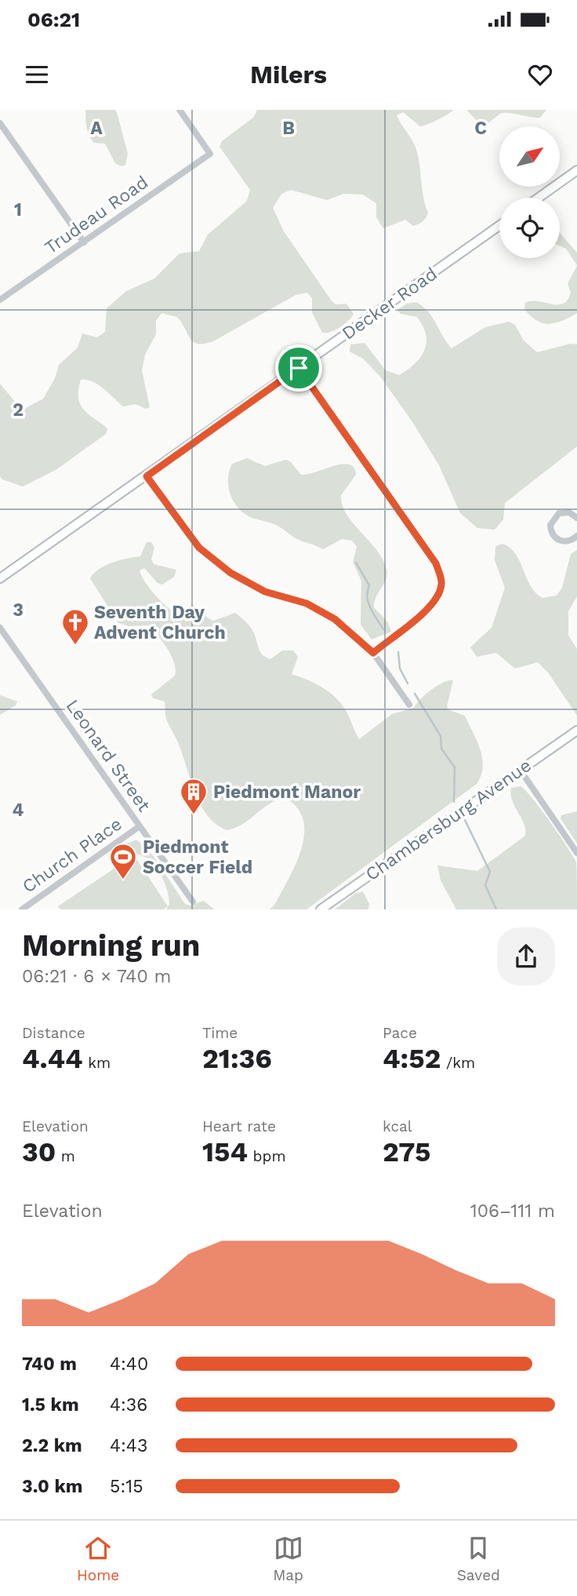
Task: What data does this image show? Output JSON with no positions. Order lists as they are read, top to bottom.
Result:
{
  "streets": {
    "street": [
      "Trudeau Road",
      "Decker Road",
      "Leonard Street",
      "Chambersburg Avenue",
      "Church Place"
    ]
  },
  "crossings": [
    ["Leonard Street", "Church Place"]
  ],
  "places": {
    "church": ["Seventh Day Advent Church"],
    "building": ["Piedmont Manor"],
    "sports": ["Piedmont Soccer Field"]
  },
  "north": "top right",
  "page": {
    "status": "06:21",
    "header": "Milers",
    "heading": ["Morning run", "06:21 · 6 × 740 m"],
    "stats": [
      ["Distance", "4.44 km"],
      ["Time", "21:36"],
      ["Pace", "4:52 /km"],
      ["Elevation", "30 m"],
      ["Heart rate", "154 bpm"],
      ["kcal", "275"]
    ],
    "chart": ["Elevation", "106–111 m"],
    "list": [
      {
        "name": "740 m",
        "note": "4:40"
      },
      {
        "name": "1.5 km",
        "note": "4:36"
      },
      {
        "name": "2.2 km",
        "note": "4:43"
      },
      {
        "name": "3.0 km",
        "note": "5:15"
      }
    ],
    "tabs": ["Home", "Map", "Saved"]
  },
  "grid": {
    "columns": ["A", "B", "C"],
    "rows": [
      "1",
      "2",
      "3",
      "4"
    ]
  }
}
